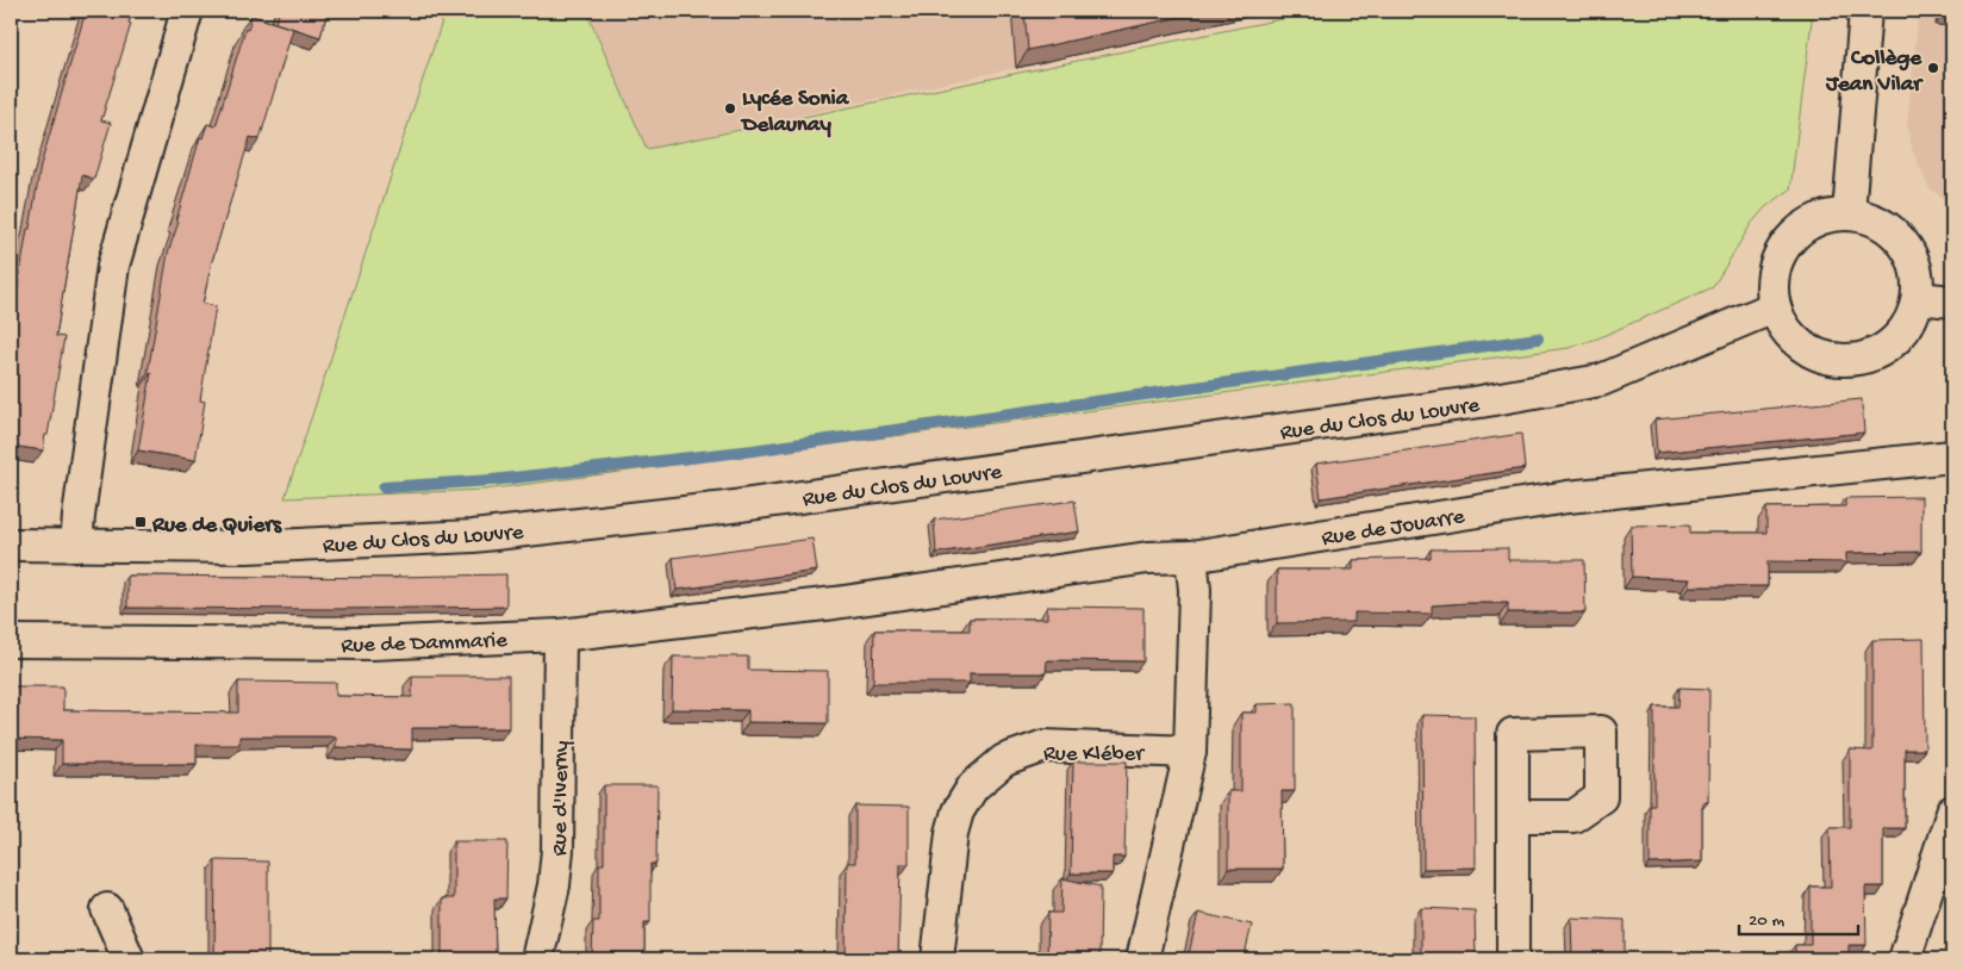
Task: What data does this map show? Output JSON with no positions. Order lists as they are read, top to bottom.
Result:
{
  "streets": {
    "street": [
      "Rue du Clos du Louvre",
      "Rue de Jouarre",
      "Rue de Dammarie",
      "Rue Kléber",
      "Rue d'Iverny"
    ]
  },
  "crossings": [
    ["Rue de Jouarre", "Rue de Dammarie"],
    ["Rue de Dammarie", "Rue d'Iverny"]
  ],
  "places": {
    "other": ["Collège Jean Vilar", "Lycée Sonia Delaunay"],
    "transit": ["Rue de Quiers"]
  },
  "scale_bar": "20 m"
}
